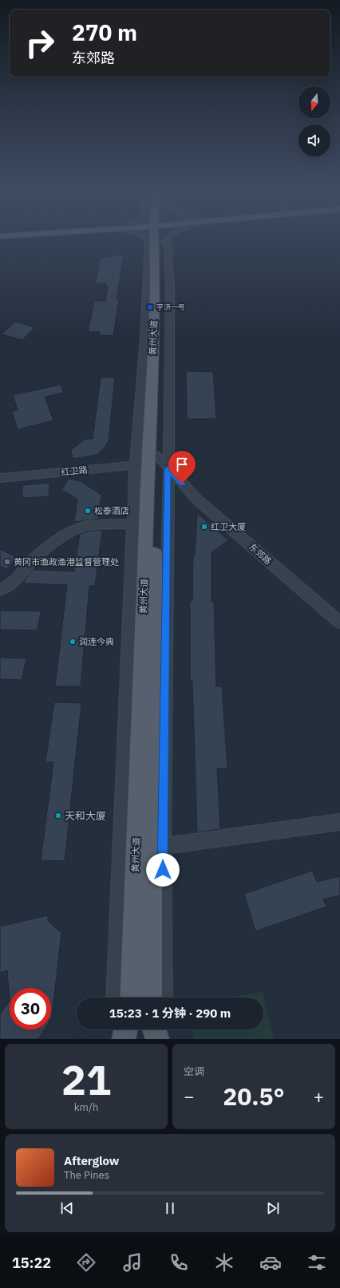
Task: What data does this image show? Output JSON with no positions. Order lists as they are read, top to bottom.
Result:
{
  "streets": {
    "main road": ["黄州大道"],
    "street": ["红卫路", "东郊路"]
  },
  "crossings": [
    ["黄州大道", "红卫路"],
    ["黄州大道", "东郊路"],
    ["红卫路", "东郊路"]
  ],
  "places": {
    "transit": ["宇济一号"],
    "other": [
      "松泰酒店",
      "红卫大厦",
      "黄冈市渔政渔港监督管理处",
      "润连今典",
      "天和大厦"
    ]
  },
  "north": "bottom",
  "page": {
    "turn": ["270 m", "东郊路"],
    "limit": "30",
    "trip": "15:23 · 1 分钟 · 290 m",
    "tile": [
      ["21", "km/h"],
      "空调"
    ],
    "heat": ["−", "20.5°", "+"],
    "song": ["Afterglow", "The Pines"],
    "tabs": "15:22"
  }
}
